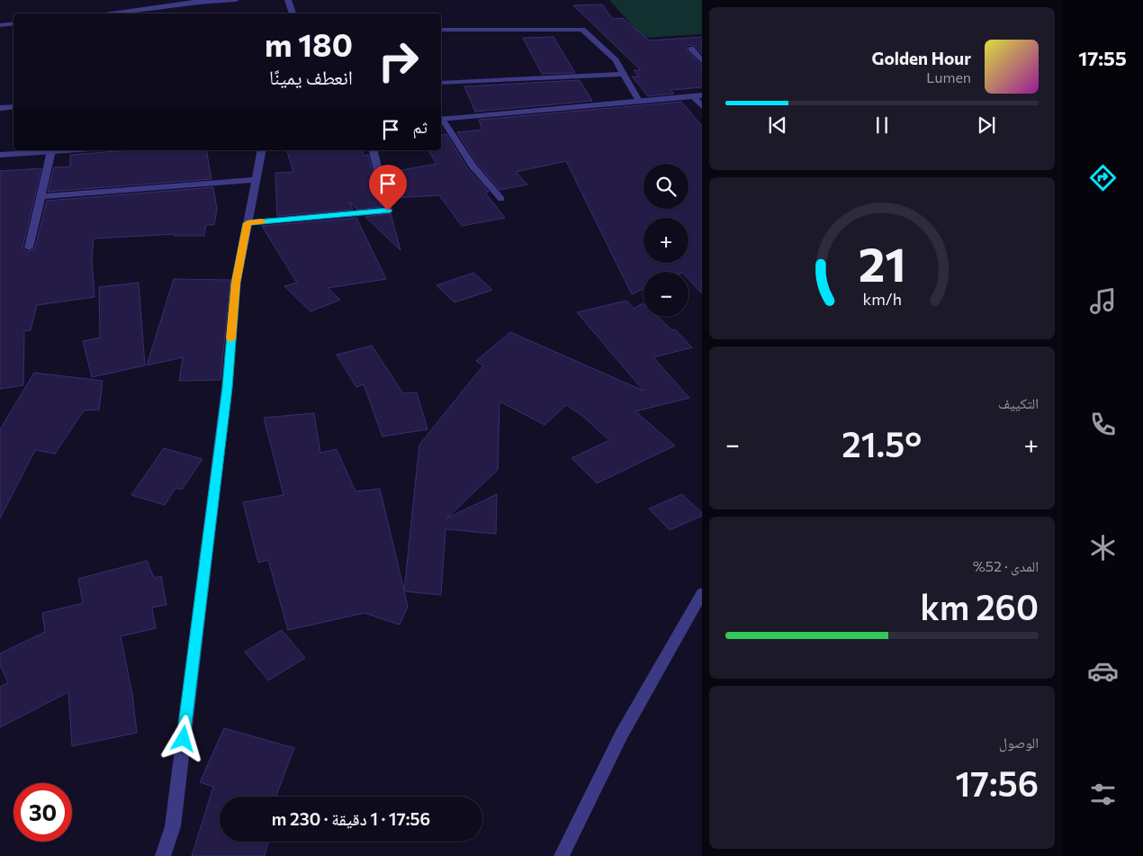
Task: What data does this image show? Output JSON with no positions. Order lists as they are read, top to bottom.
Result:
{
  "page": {
    "tabs": "17:55",
    "turn": ["180 m", "انعطف يمينًا"],
    "song": ["Golden Hour", "Lumen"],
    "then": "ثم",
    "map_buttons": ["+", "−"],
    "tile": [
      "التكييف",
      ["المدى · 52%", "260 km"],
      ["الوصول", "17:56"]
    ],
    "heat": ["−", "21.5°", "+"],
    "limit": "30",
    "trip": "17:56 · 1 دقيقة · 230 m",
    "gauge": ["21", "km/h"]
  }
}
